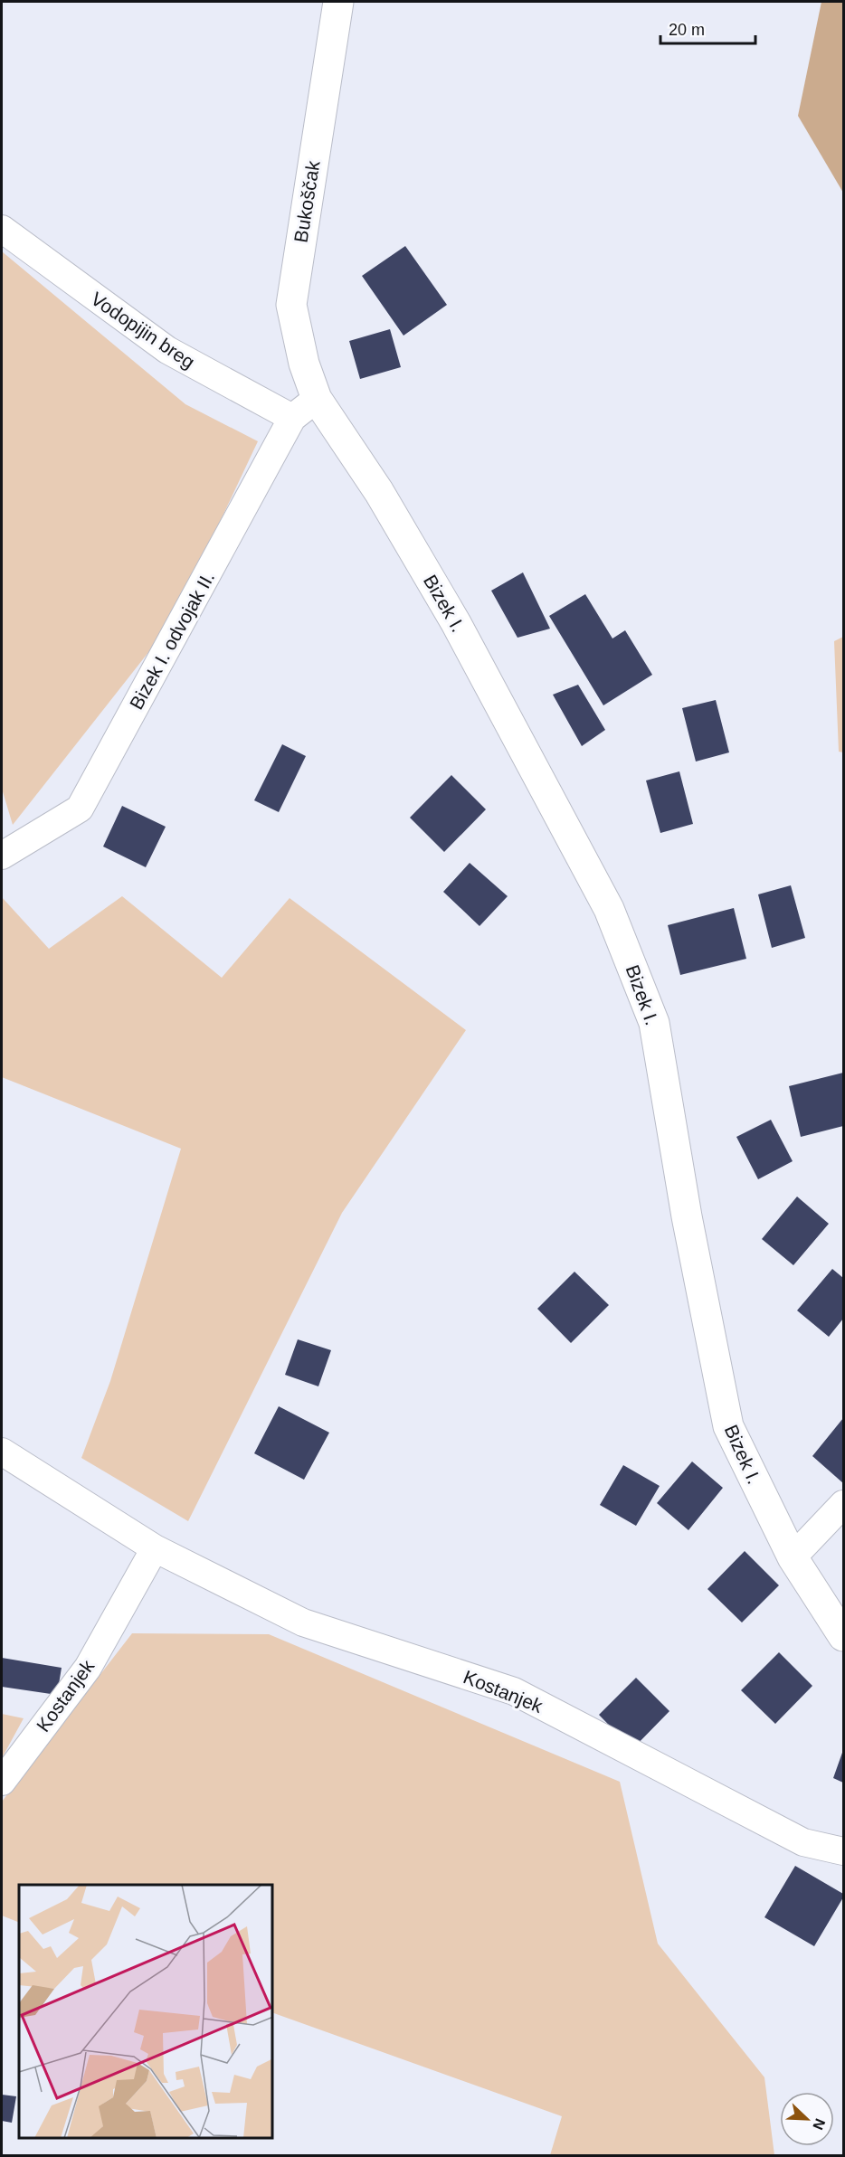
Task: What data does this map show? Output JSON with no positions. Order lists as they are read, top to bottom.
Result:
{
  "streets": {
    "street": [
      "Bukoščak",
      "Vodopijin breg",
      "Bizek I.",
      "Bizek I. odvojak II.",
      "Kostanjek"
    ]
  },
  "crossings": [
    ["Bukoščak", "Bizek I."],
    ["Bukoščak", "Bizek I. odvojak II."],
    ["Vodopijin breg", "Bizek I. odvojak II."],
    ["Bizek I.", "Bizek I. odvojak II."]
  ],
  "scale_bar": "20 m",
  "north": "bottom right"
}
